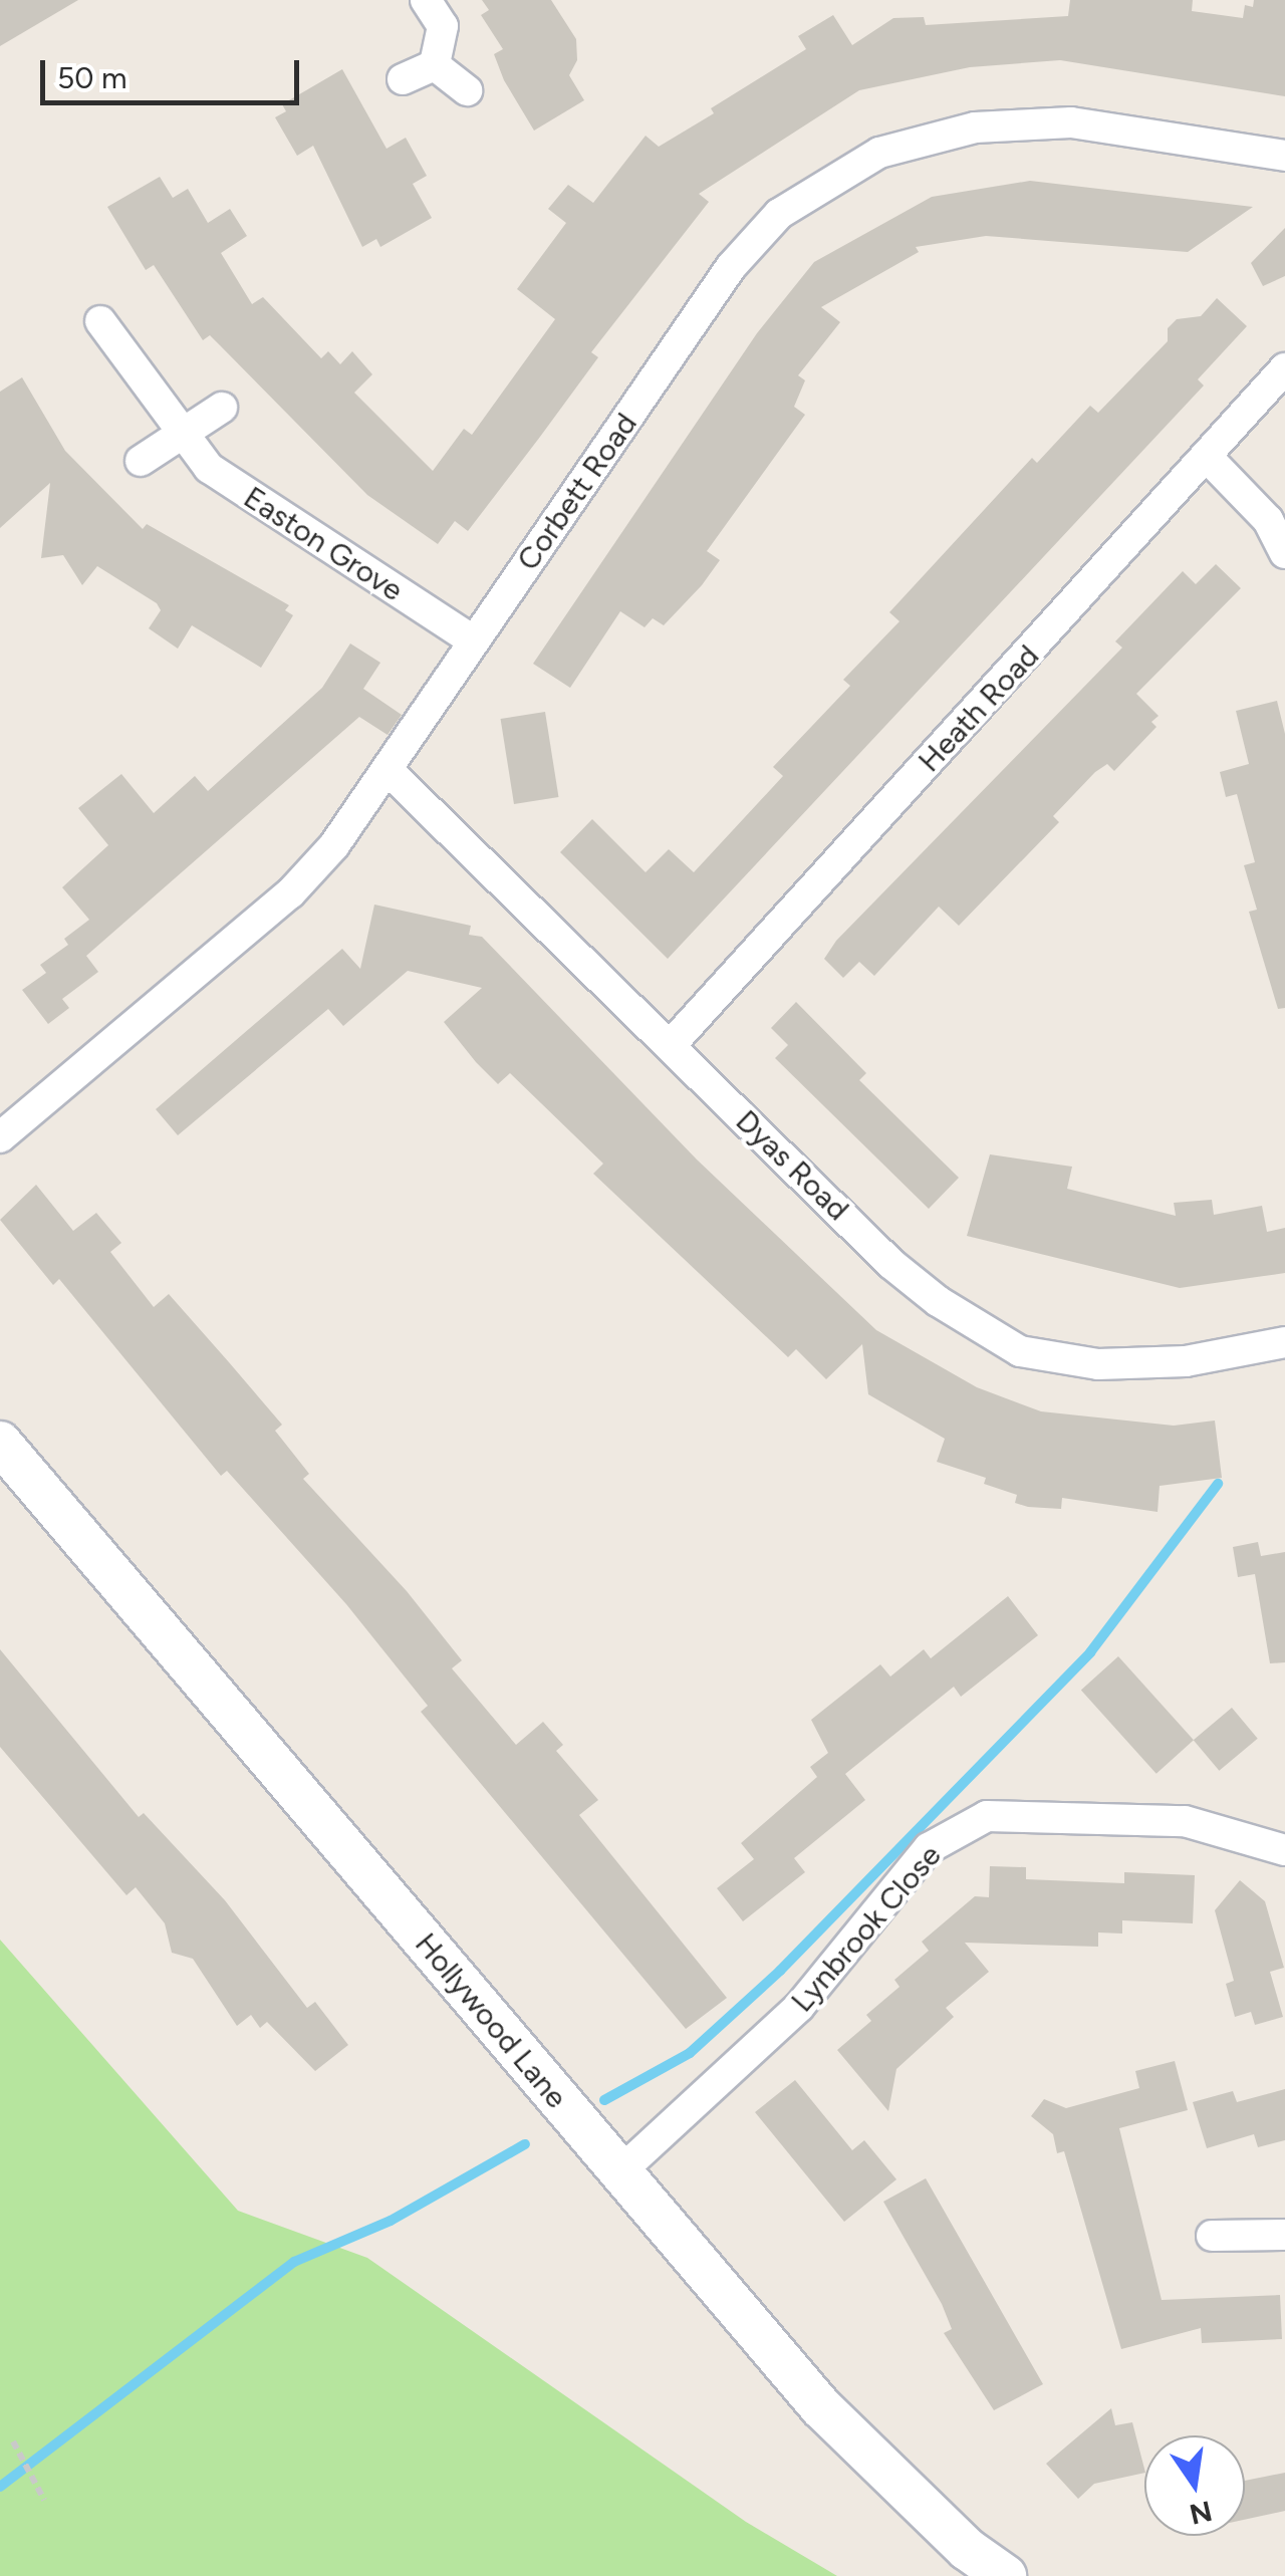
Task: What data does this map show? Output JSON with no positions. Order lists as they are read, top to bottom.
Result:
{
  "streets": {
    "street": [
      "Corbett Road",
      "Easton Grove",
      "Heath Road",
      "Dyas Road",
      "Lynbrook Close",
      "Hollywood Lane"
    ]
  },
  "crossings": [
    ["Corbett Road", "Easton Grove"],
    ["Corbett Road", "Dyas Road"],
    ["Heath Road", "Dyas Road"],
    ["Lynbrook Close", "Hollywood Lane"]
  ],
  "scale_bar": "50 m",
  "north": "bottom"
}
